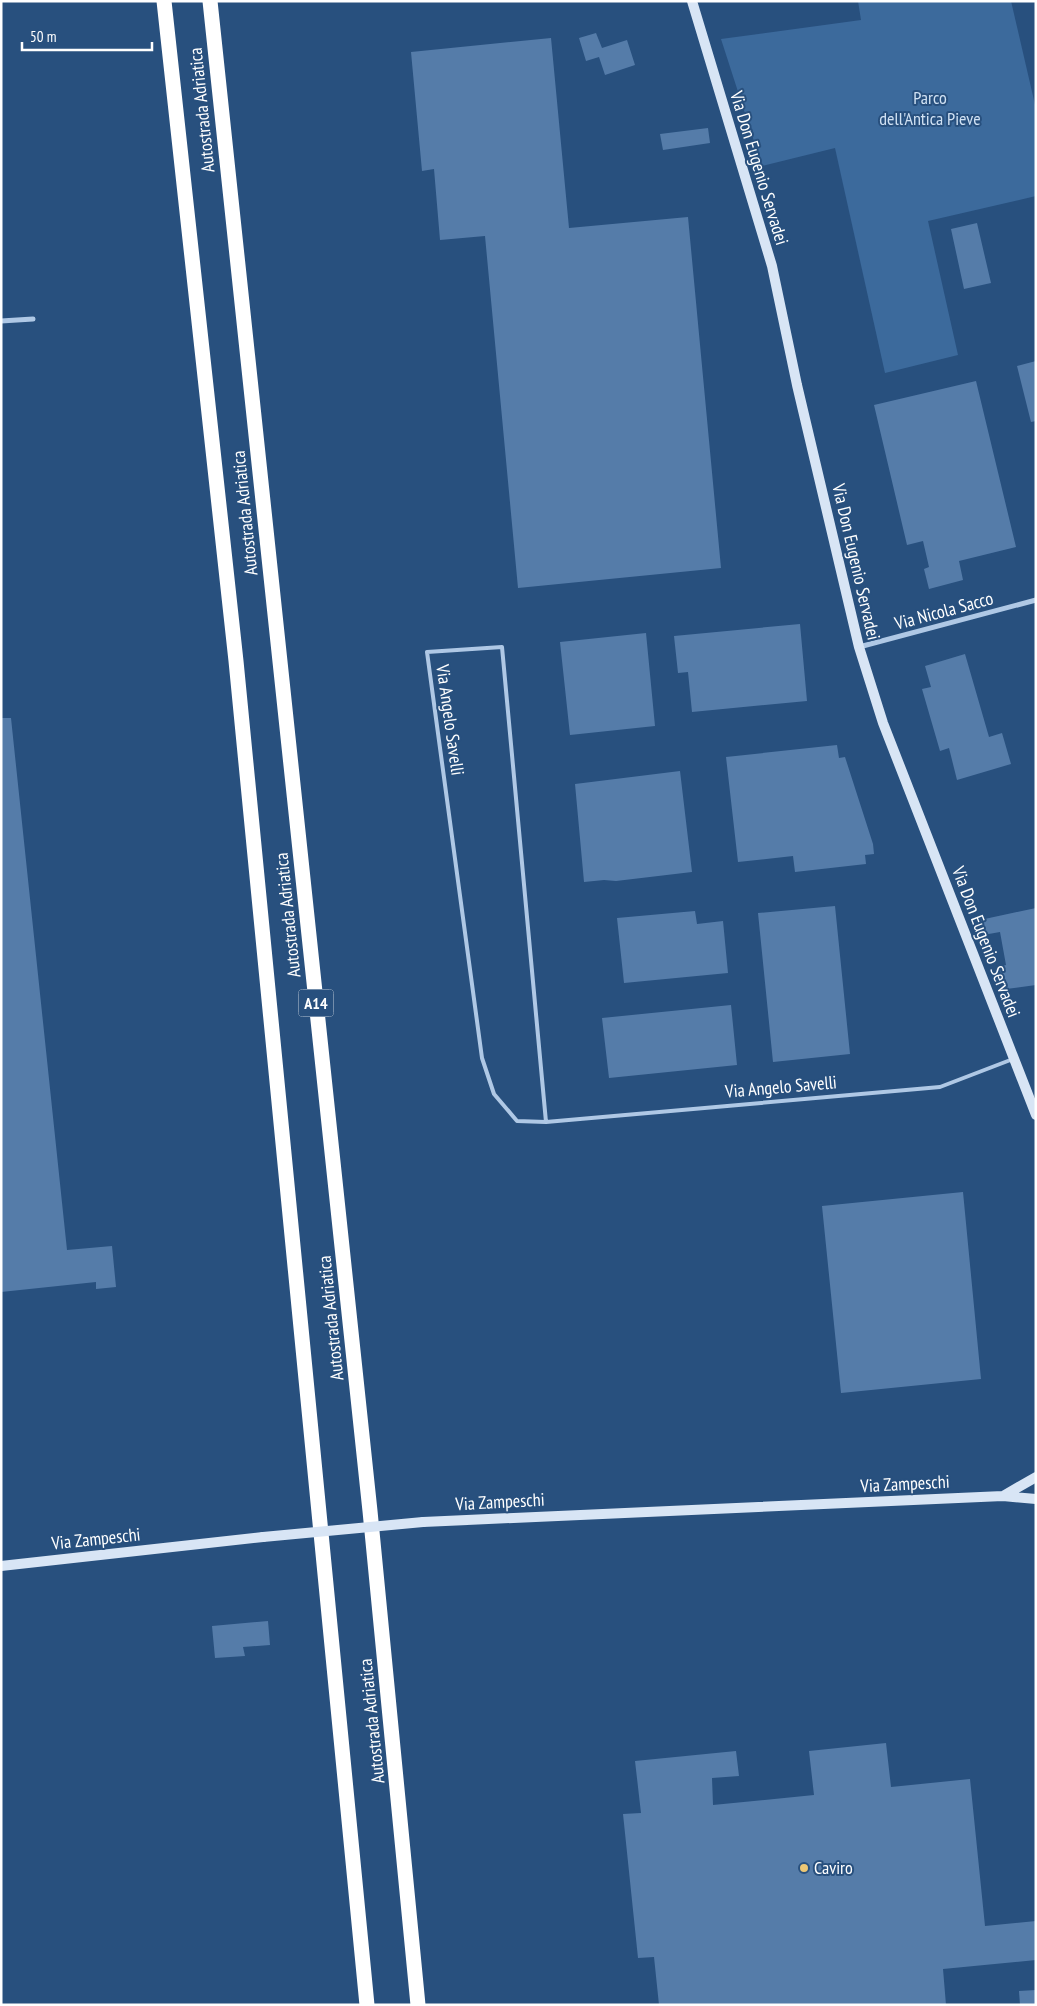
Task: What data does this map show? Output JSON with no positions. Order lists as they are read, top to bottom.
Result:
{
  "streets": {
    "highway": ["Autostrada Adriatica", "A14"],
    "street": ["Via Don Eugenio Servadei", "Via Nicola Sacco", "Via Zampeschi"],
    "lane": ["Via Angelo Savelli"]
  },
  "crossings": [
    ["Via Don Eugenio Servadei", "Via Nicola Sacco"],
    ["Via Don Eugenio Servadei", "Via Angelo Savelli"]
  ],
  "parks": ["Parco dell'Antica Pieve"],
  "places": ["Caviro"],
  "scale_bar": "50 m"
}
